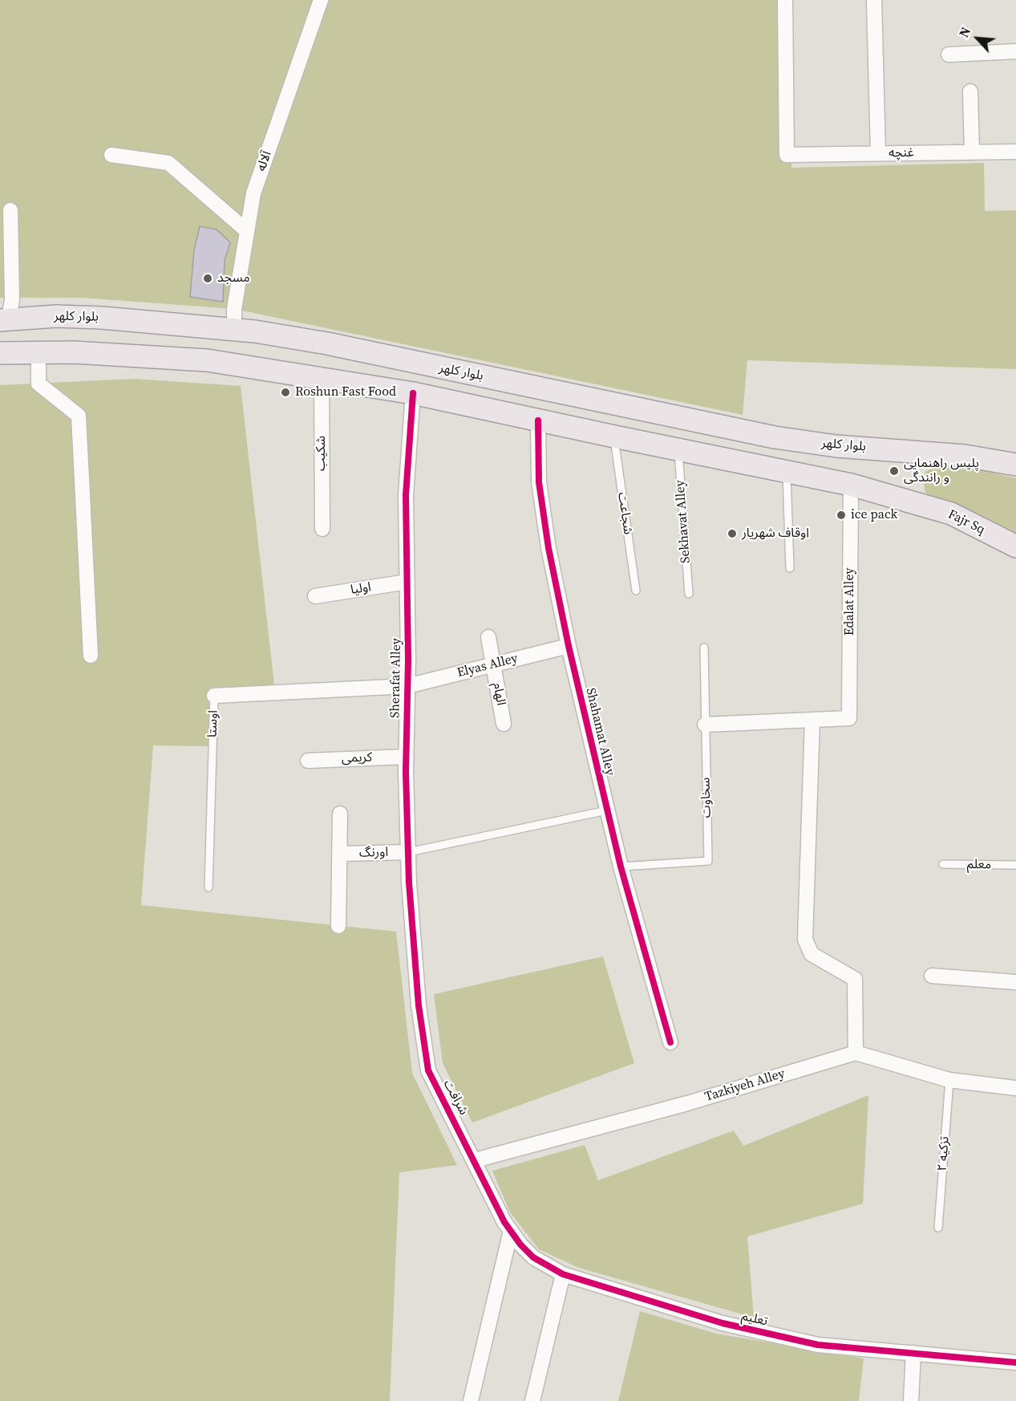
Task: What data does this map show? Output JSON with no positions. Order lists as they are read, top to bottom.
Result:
{
  "streets": {
    "main road": ["بلوار کلهر", "Fajr Sq"],
    "street": [
      "غنچه",
      "آلاله",
      "شکیب",
      "اولیا",
      "Edalat Alley",
      "Elyas Alley",
      "Sherafat Alley",
      "الهام",
      "اوستا",
      "Shahamat Alley",
      "کریمی",
      "اورنگ",
      "Tazkiyeh Alley",
      "شرافت",
      "تعلیم"
    ],
    "lane": [
      "شجاعت",
      "Sekhavat Alley",
      "سخاوت",
      "معلم",
      "تزکیه ۲"
    ]
  },
  "crossings": [
    ["آلاله", "بلوار کلهر"],
    ["Fajr Sq", "Edalat Alley"],
    ["اولیا", "Sherafat Alley"],
    ["Elyas Alley", "Sherafat Alley"],
    ["Elyas Alley", "الهام"],
    ["Elyas Alley", "اوستا"],
    ["Elyas Alley", "Shahamat Alley"],
    ["Sherafat Alley", "اوستا"],
    ["Sherafat Alley", "کریمی"],
    ["Sherafat Alley", "اورنگ"],
    ["Sherafat Alley", "شرافت"],
    ["Shahamat Alley", "سخاوت"],
    ["اورنگ", "شرافت"],
    ["Tazkiyeh Alley", "شرافت"],
    ["شرافت", "تعلیم"]
  ],
  "places": [
    "مسجد",
    "Roshun Fast Food",
    "پلیس راهنمایی و رانندگی",
    "ice pack",
    "اوقاف شهریار"
  ],
  "north": "top left"
}
